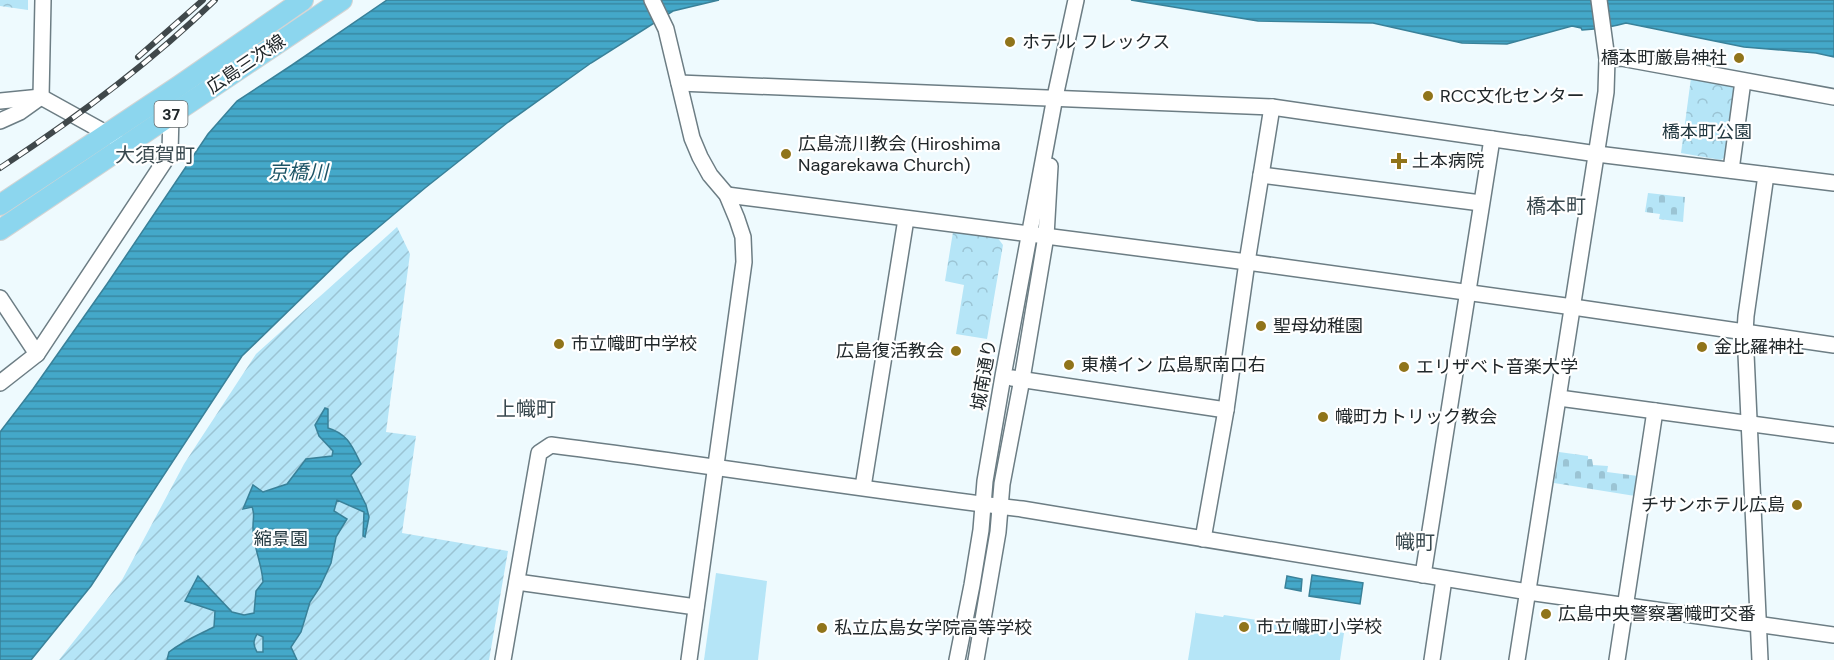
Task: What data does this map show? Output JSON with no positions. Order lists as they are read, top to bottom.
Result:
{
  "streets": {
    "main road": ["広島三次線", "37"],
    "street": ["城南通り"]
  },
  "districts": [
    "大須賀町",
    "橋本町",
    "上幟町",
    "幟町"
  ],
  "water": ["京橋川"],
  "parks": ["橋本町公園", "縮景園"],
  "places": {
    "other": [
      "ホテル フレックス",
      "橋本町厳島神社",
      "RCC文化センター",
      "広島流川教会 (Hiroshima Nagarekawa Church)",
      "聖母幼稚園",
      "市立幟町中学校",
      "金比羅神社",
      "広島復活教会",
      "東横イン 広島駅南口右",
      "エリザベト音楽大学",
      "幟町カトリック教会",
      "チサンホテル広島",
      "広島中央警察署幟町交番",
      "市立幟町小学校",
      "私立広島女学院高等学校"
    ],
    "health": ["土本病院"]
  }
}
